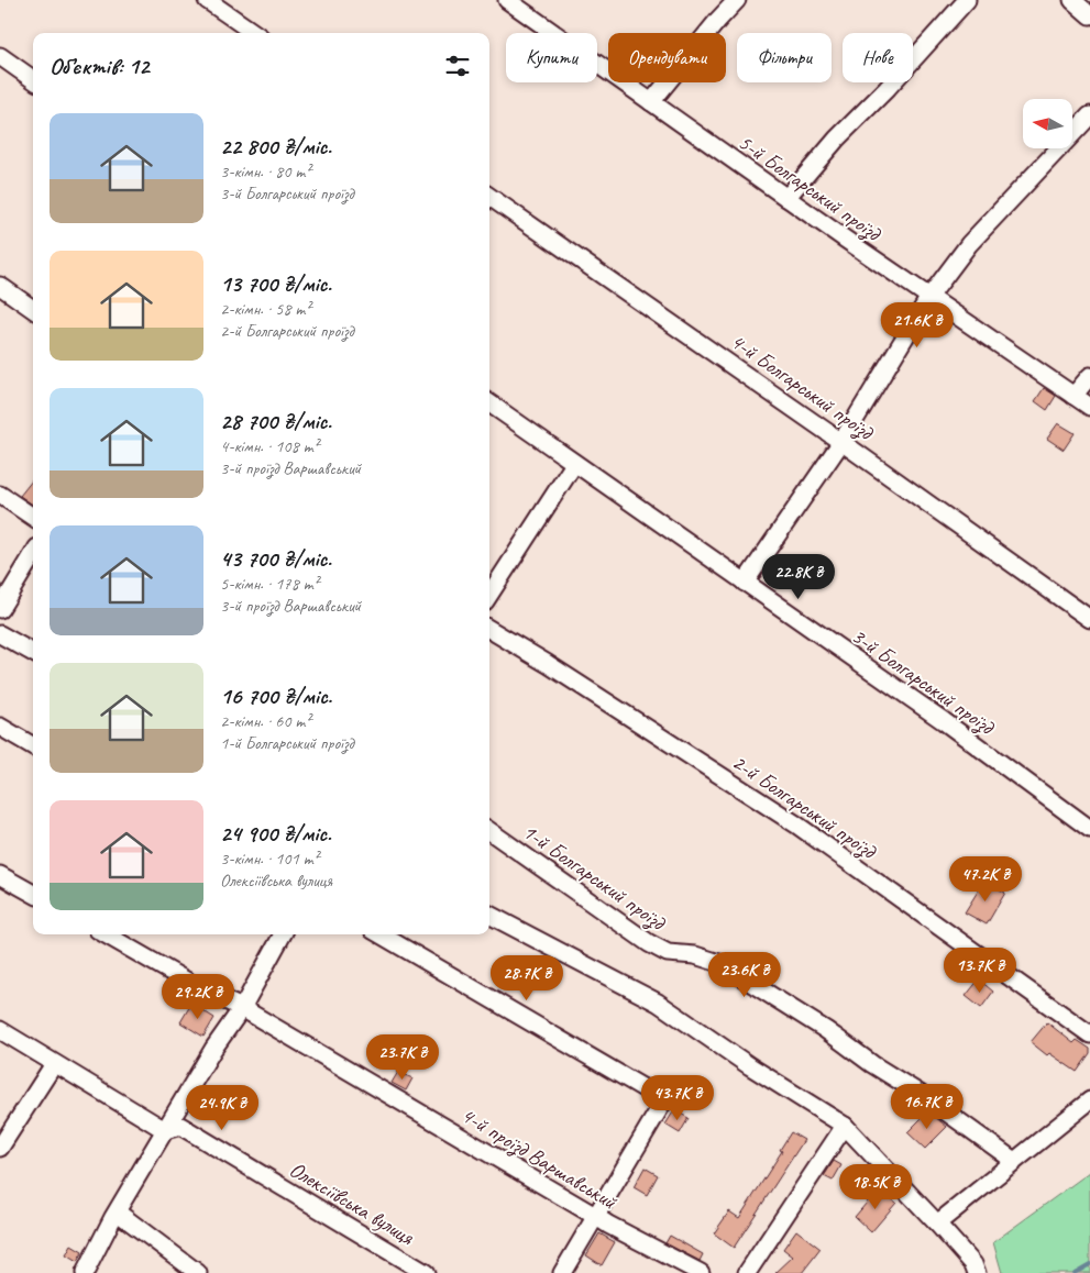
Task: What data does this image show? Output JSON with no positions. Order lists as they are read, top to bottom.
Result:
{
  "streets": {
    "street": [
      "5-й Болгарський проїзд",
      "4-й Болгарський проїзд",
      "3-й Болгарський проїзд",
      "2-й Болгарський проїзд",
      "1-й Болгарський проїзд",
      "4-й проїзд Варшавський",
      "Олексіївська вулиця"
    ]
  },
  "north": "left",
  "page": {
    "chip": [
      "Купити",
      "Орендувати",
      "Фільтри",
      "Нове"
    ],
    "heading": "Об’єктів: 12",
    "list": [
      {
        "name": "22 800 ₴/міс.",
        "note": "3-кімн. · 80 m² · 3-й Болгарський проїзд"
      },
      {
        "name": "13 700 ₴/міс.",
        "note": "2-кімн. · 58 m² · 2-й Болгарський проїзд"
      },
      {
        "name": "28 700 ₴/міс.",
        "note": "4-кімн. · 108 m² · 3-й проїзд Варшавський"
      },
      {
        "name": "43 700 ₴/міс.",
        "note": "5-кімн. · 178 m² · 3-й проїзд Варшавський"
      },
      {
        "name": "16 700 ₴/міс.",
        "note": "2-кімн. · 60 m² · 1-й Болгарський проїзд"
      },
      {
        "name": "24 900 ₴/міс.",
        "note": "3-кімн. · 101 m² · Олексіївська вулиця"
      }
    ],
    "price": [
      "21.6K ₴",
      "22.8K ₴",
      "47.2K ₴",
      "13.7K ₴",
      "23.6K ₴",
      "28.7K ₴",
      "29.2K ₴",
      "23.7K ₴",
      "43.7K ₴",
      "16.7K ₴",
      "24.9K ₴",
      "18.5K ₴"
    ]
  }
}
